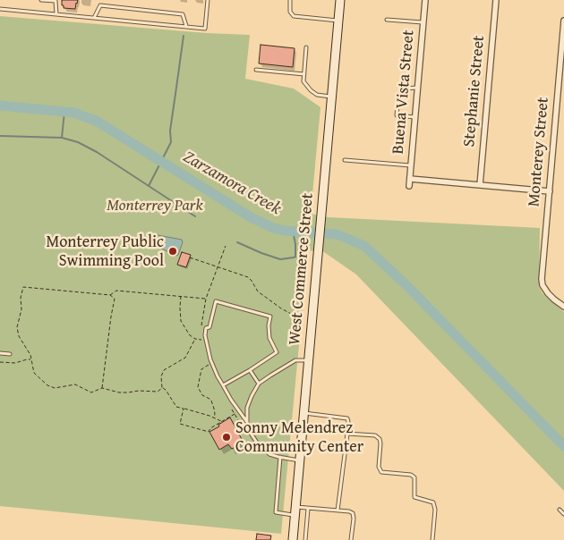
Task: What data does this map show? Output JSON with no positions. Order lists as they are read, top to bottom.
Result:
{
  "streets": {
    "main road": ["West Commerce Street"],
    "street": ["Stephanie Street", "Buena Vista Street", "Monterey Street"]
  },
  "water": ["Zarzamora Creek"],
  "parks": ["Monterrey Park"],
  "places": ["Monterrey Public Swimming Pool", "Sonny Melendrez Community Center"]
}
